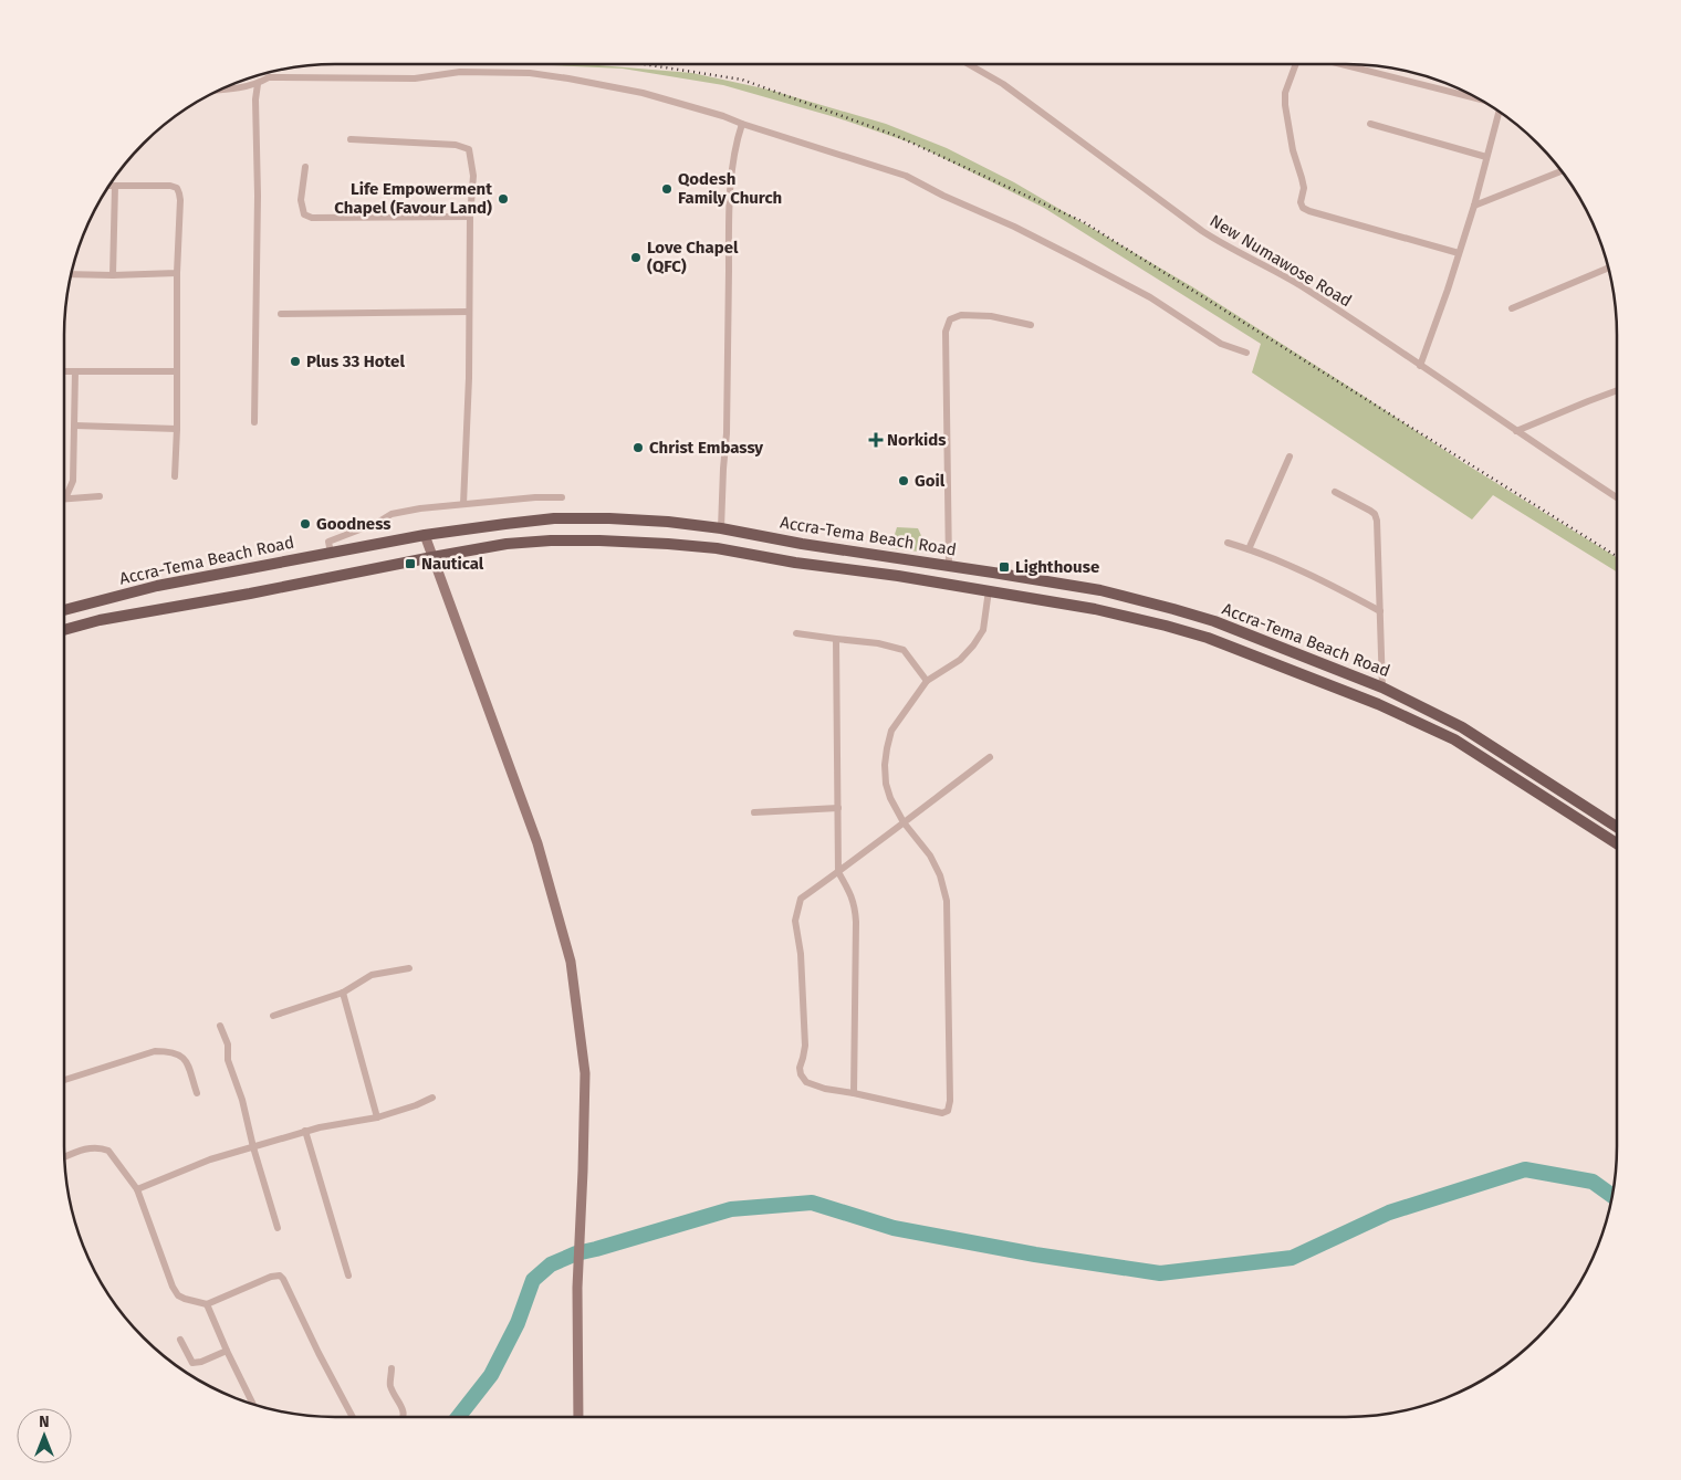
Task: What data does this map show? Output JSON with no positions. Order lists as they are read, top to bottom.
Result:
{
  "streets": {
    "main road": ["Accra-Tema Beach Road"],
    "street": ["New Numawose Road"]
  },
  "places": {
    "other": [
      "Qodesh Family Church",
      "Life Empowerment Chapel (Favour Land)",
      "Love Chapel (QFC)",
      "Plus 33 Hotel",
      "Christ Embassy",
      "Goil",
      "Goodness"
    ],
    "health": ["Norkids"],
    "transit": ["Nautical", "Lighthouse"]
  },
  "north": "top"
}
